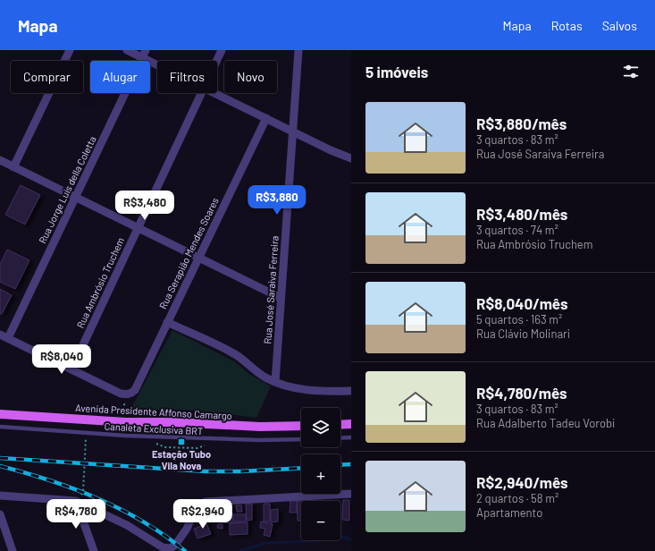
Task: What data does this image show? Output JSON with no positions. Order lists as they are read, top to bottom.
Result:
{
  "streets": {
    "main road": ["Avenida Presidente Affonso Camargo"],
    "street": [
      "Rua Jorge Luís della Coletta",
      "Rua Serapião Mendes Soares",
      "Rua Ambrósio Truchem",
      "Rua José Saraiva Ferreira"
    ],
    "lane": ["Canaleta Exclusiva BRT"]
  },
  "places": {
    "transit": ["Estação Tubo Vila Nova"]
  },
  "page": {
    "header": "Mapa",
    "nav": ["Mapa", "Rotas", "Salvos"],
    "heading": "5 imóveis",
    "chip": [
      "Comprar",
      "Alugar",
      "Filtros",
      "Novo"
    ],
    "list": [
      {
        "name": "R$3,880/mês",
        "note": "3 quartos · 83 m² · Rua José Saraiva Ferreira"
      },
      {
        "name": "R$3,480/mês",
        "note": "3 quartos · 74 m² · Rua Ambrósio Truchem"
      },
      {
        "name": "R$8,040/mês",
        "note": "5 quartos · 163 m² · Rua Clávio Molinari"
      },
      {
        "name": "R$4,780/mês",
        "note": "3 quartos · 83 m² · Rua Adalberto Tadeu Vorobi"
      },
      {
        "name": "R$2,940/mês",
        "note": "2 quartos · 58 m² · Apartamento"
      }
    ],
    "price": [
      "R$3,880",
      "R$3,480",
      "R$8,040",
      "R$4,780",
      "R$2,940"
    ],
    "map_buttons": ["+", "−"]
  }
}
